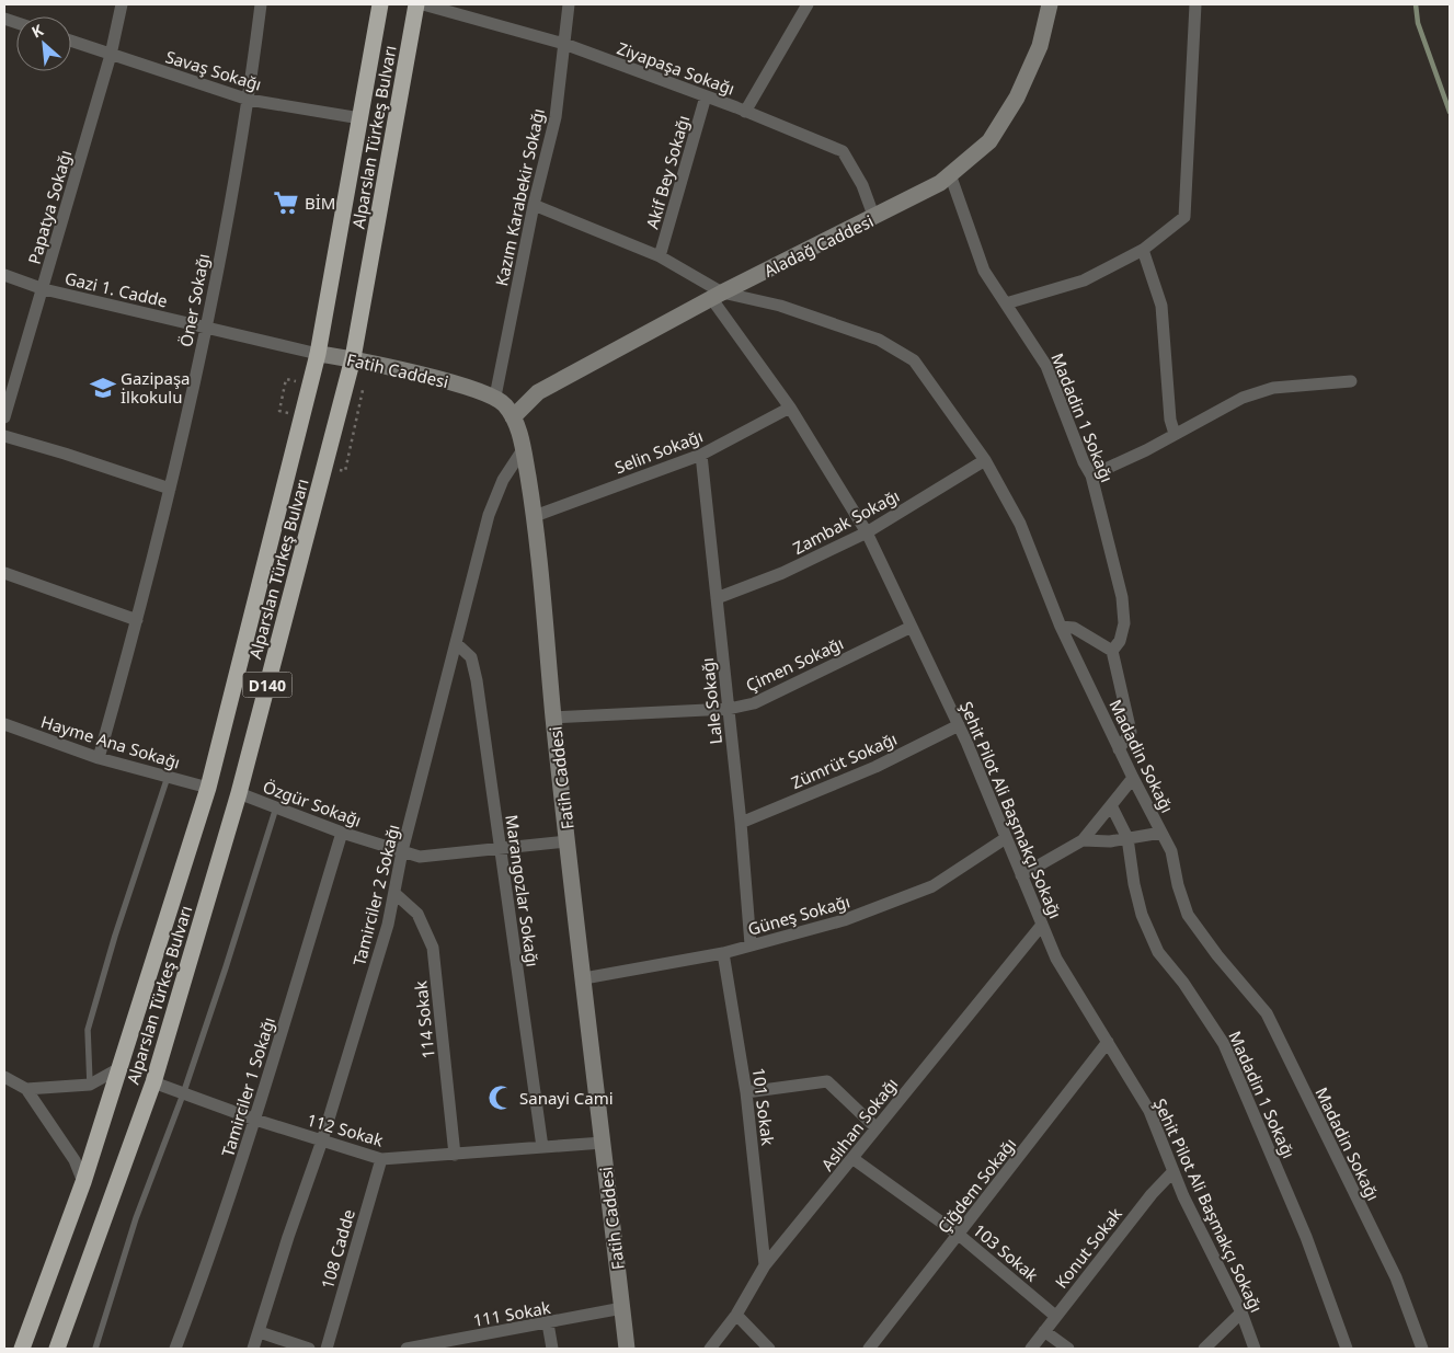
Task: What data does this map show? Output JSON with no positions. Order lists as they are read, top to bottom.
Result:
{
  "streets": {
    "highway": ["Alparslan Türkeş Bulvarı", "D140"],
    "main road": ["Aladağ Caddesi", "Fatih Caddesi"],
    "street": [
      "Ziyapaşa Sokağı",
      "Savaş Sokağı",
      "Akif Bey Sokağı",
      "Kazım Karabekir Sokağı",
      "Papatya Sokağı",
      "Gazi 1. Cadde",
      "Öner Sokağı",
      "Madadin 1 Sokağı",
      "Selin Sokağı",
      "Zambak Sokağı",
      "Çimen Sokağı",
      "Lale Sokağı",
      "Hayme Ana Sokağı",
      "Madadin Sokağı",
      "Zümrüt Sokağı",
      "Özgür Sokağı",
      "Şehit Pilot Ali Başmakçı Sokağı",
      "Marangozlar Sokağı",
      "Tamirciler 2 Sokağı",
      "Güneş Sokağı",
      "114 Sokak",
      "Tamirciler 1 Sokağı",
      "101 Sokak",
      "Aslıhan Sokağı",
      "112 Sokak",
      "Çiğdem Sokağı",
      "Konut Sokak",
      "108 Cadde",
      "103 Sokak",
      "111 Sokak"
    ]
  },
  "crossings": [
    ["Ziyapaşa Sokağı", "Akif Bey Sokağı"],
    ["Ziyapaşa Sokağı", "Kazım Karabekir Sokağı"],
    ["Ziyapaşa Sokağı", "Aladağ Caddesi"],
    ["Savaş Sokağı", "Alparslan Türkeş Bulvarı"],
    ["Savaş Sokağı", "Papatya Sokağı"],
    ["Savaş Sokağı", "Öner Sokağı"],
    ["Alparslan Türkeş Bulvarı", "Gazi 1. Cadde"],
    ["Alparslan Türkeş Bulvarı", "Fatih Caddesi"],
    ["Alparslan Türkeş Bulvarı", "Hayme Ana Sokağı"],
    ["Alparslan Türkeş Bulvarı", "Özgür Sokağı"],
    ["Alparslan Türkeş Bulvarı", "112 Sokak"],
    ["Akif Bey Sokağı", "Şehit Pilot Ali Başmakçı Sokağı"],
    ["Kazım Karabekir Sokağı", "Fatih Caddesi"],
    ["Kazım Karabekir Sokağı", "Şehit Pilot Ali Başmakçı Sokağı"],
    ["Papatya Sokağı", "Gazi 1. Cadde"],
    ["Aladağ Caddesi", "Fatih Caddesi"],
    ["Aladağ Caddesi", "Madadin 1 Sokağı"],
    ["Aladağ Caddesi", "Madadin Sokağı"],
    ["Aladağ Caddesi", "Şehit Pilot Ali Başmakçı Sokağı"],
    ["Gazi 1. Cadde", "Öner Sokağı"],
    ["Gazi 1. Cadde", "Fatih Caddesi"],
    ["Öner Sokağı", "Hayme Ana Sokağı"],
    ["Fatih Caddesi", "Selin Sokağı"],
    ["Fatih Caddesi", "Çimen Sokağı"],
    ["Fatih Caddesi", "Özgür Sokağı"],
    ["Fatih Caddesi", "Tamirciler 2 Sokağı"],
    ["Fatih Caddesi", "Güneş Sokağı"],
    ["Fatih Caddesi", "112 Sokak"],
    ["Fatih Caddesi", "111 Sokak"],
    ["Selin Sokağı", "Lale Sokağı"],
    ["Selin Sokağı", "Şehit Pilot Ali Başmakçı Sokağı"],
    ["Zambak Sokağı", "Lale Sokağı"],
    ["Zambak Sokağı", "Madadin Sokağı"],
    ["Zambak Sokağı", "Şehit Pilot Ali Başmakçı Sokağı"],
    ["Çimen Sokağı", "Lale Sokağı"],
    ["Çimen Sokağı", "Şehit Pilot Ali Başmakçı Sokağı"],
    ["Lale Sokağı", "Zümrüt Sokağı"],
    ["Lale Sokağı", "Güneş Sokağı"],
    ["Madadin Sokağı", "Şehit Pilot Ali Başmakçı Sokağı"],
    ["Zümrüt Sokağı", "Şehit Pilot Ali Başmakçı Sokağı"],
    ["Özgür Sokağı", "Marangozlar Sokağı"],
    ["Özgür Sokağı", "Tamirciler 2 Sokağı"],
    ["Özgür Sokağı", "Tamirciler 1 Sokağı"],
    ["Şehit Pilot Ali Başmakçı Sokağı", "Güneş Sokağı"],
    ["Şehit Pilot Ali Başmakçı Sokağı", "Aslıhan Sokağı"],
    ["Şehit Pilot Ali Başmakçı Sokağı", "Çiğdem Sokağı"],
    ["Şehit Pilot Ali Başmakçı Sokağı", "Konut Sokak"],
    ["Marangozlar Sokağı", "Tamirciler 2 Sokağı"],
    ["Marangozlar Sokağı", "112 Sokak"],
    ["Tamirciler 2 Sokağı", "114 Sokak"],
    ["Tamirciler 2 Sokağı", "112 Sokak"],
    ["Güneş Sokağı", "101 Sokak"],
    ["114 Sokak", "112 Sokak"],
    ["Tamirciler 1 Sokağı", "112 Sokak"],
    ["101 Sokak", "Aslıhan Sokağı"],
    ["Aslıhan Sokağı", "103 Sokak"],
    ["112 Sokak", "108 Cadde"],
    ["Çiğdem Sokağı", "103 Sokak"],
    ["Konut Sokak", "103 Sokak"]
  ],
  "places": {
    "supermarket": ["BİM"],
    "school or university": ["Gazipaşa İlkokulu"],
    "mosque": ["Sanayi Cami"]
  },
  "north": "top left"
}
